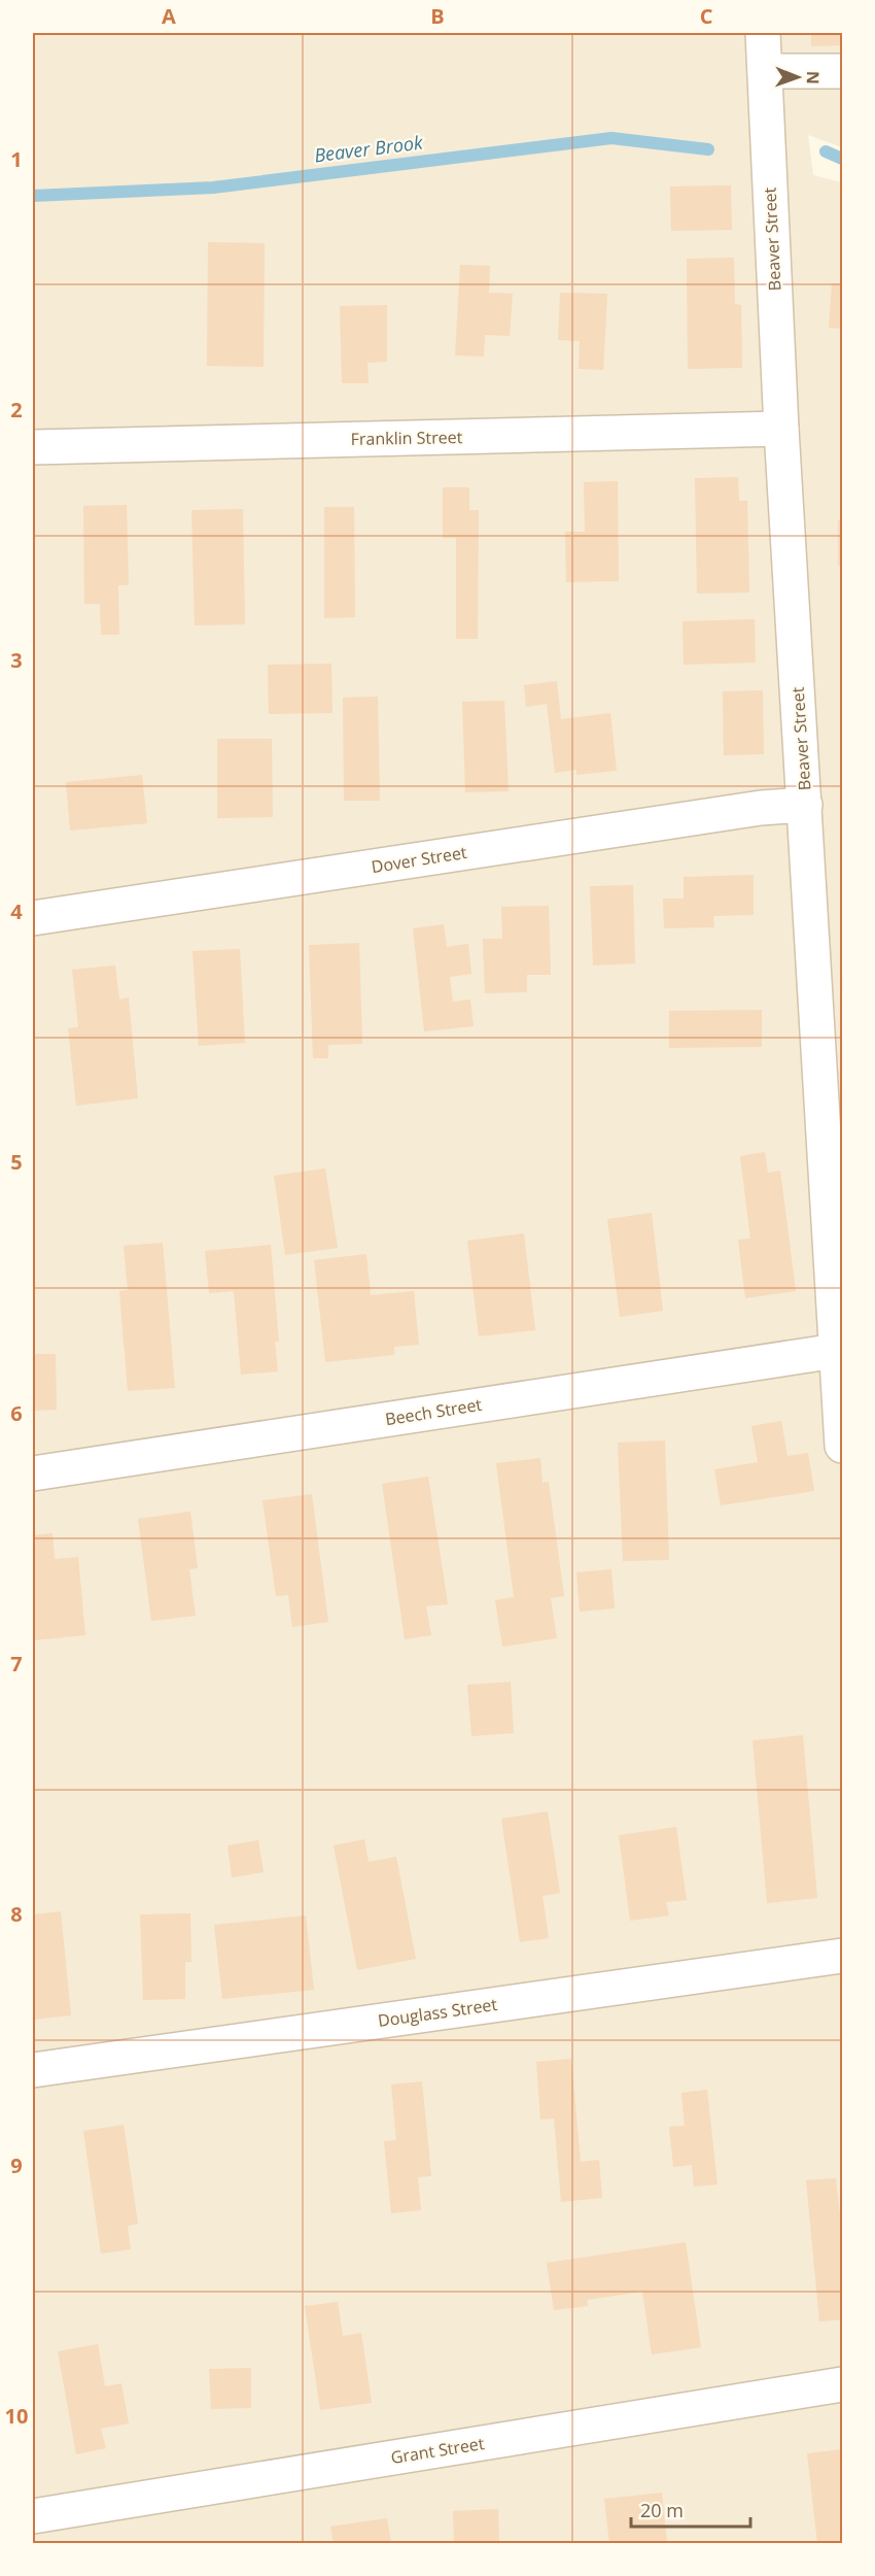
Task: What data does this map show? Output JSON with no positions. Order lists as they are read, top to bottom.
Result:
{
  "streets": {
    "street": [
      "Beaver Street",
      "Franklin Street",
      "Dover Street",
      "Beech Street",
      "Douglass Street",
      "Grant Street"
    ]
  },
  "crossings": [
    ["Beaver Street", "Franklin Street"],
    ["Beaver Street", "Dover Street"],
    ["Beaver Street", "Beech Street"]
  ],
  "water": ["Beaver Brook"],
  "scale_bar": "20 m",
  "north": "right",
  "grid": {
    "columns": ["A", "B", "C"],
    "rows": [
      "1",
      "2",
      "3",
      "4",
      "5",
      "6",
      "7",
      "8",
      "9",
      "10"
    ]
  }
}
